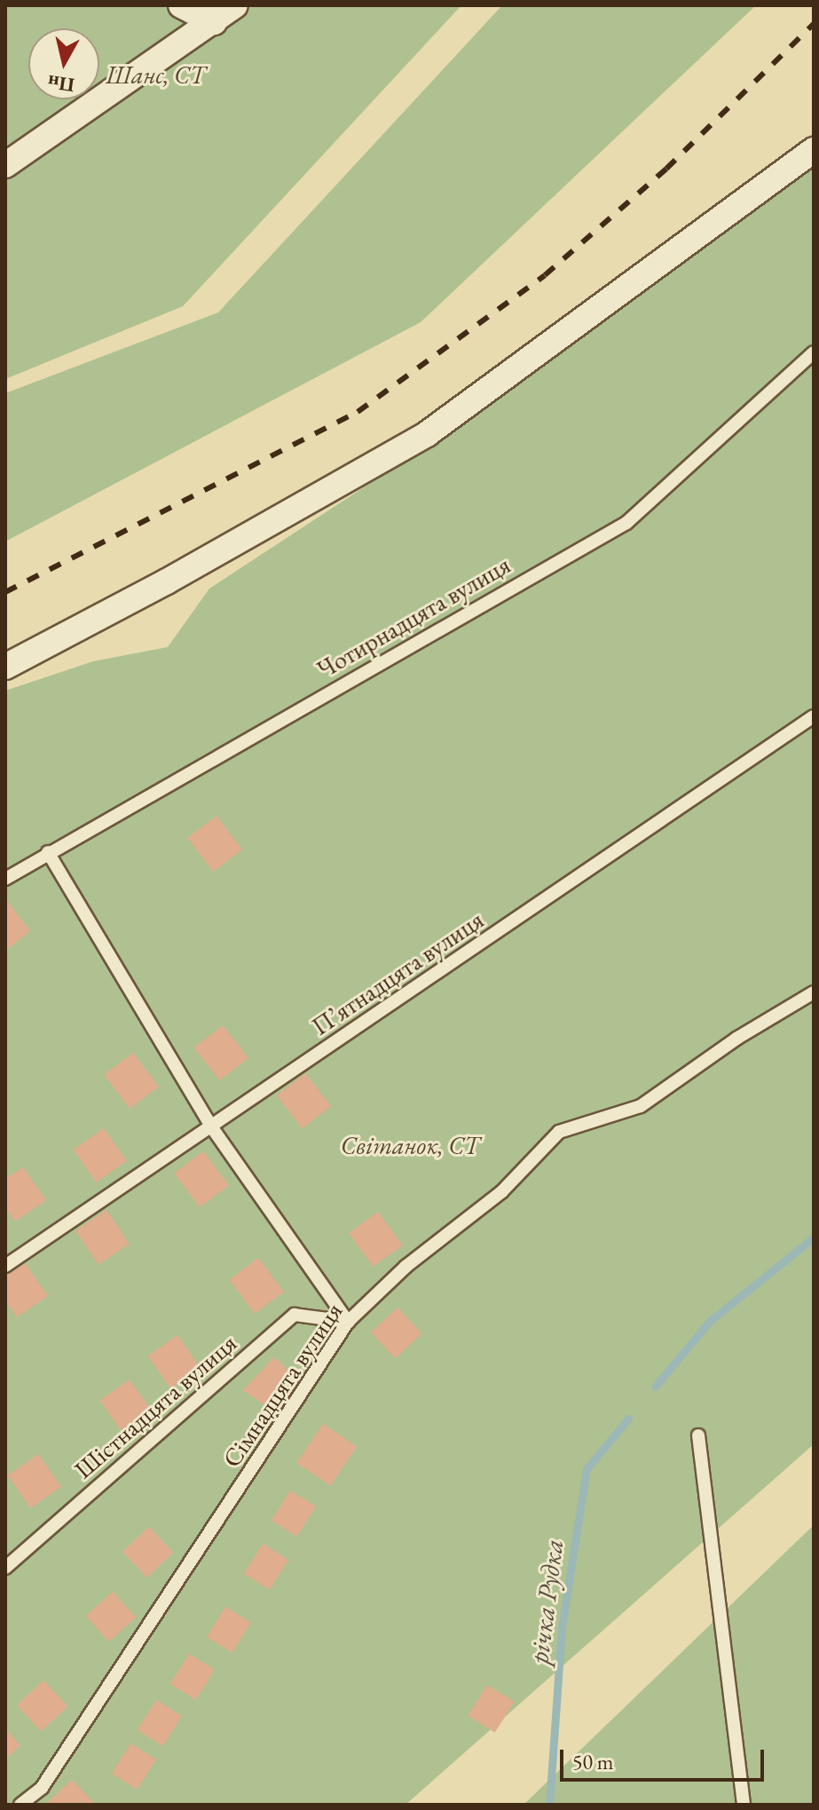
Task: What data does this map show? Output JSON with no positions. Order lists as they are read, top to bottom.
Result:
{
  "streets": {
    "lane": [
      "Чотирнадцята вулиця",
      "П’ятнадцята вулиця",
      "Сімнадцята вулиця",
      "Шістнадцята вулиця"
    ]
  },
  "crossings": [
    ["Сімнадцята вулиця", "Шістнадцята вулиця"]
  ],
  "water": ["річка Рудка"],
  "parks": ["Шанс, СТ", "Світанок, СТ"],
  "scale_bar": "50 m",
  "north": "bottom"
}
